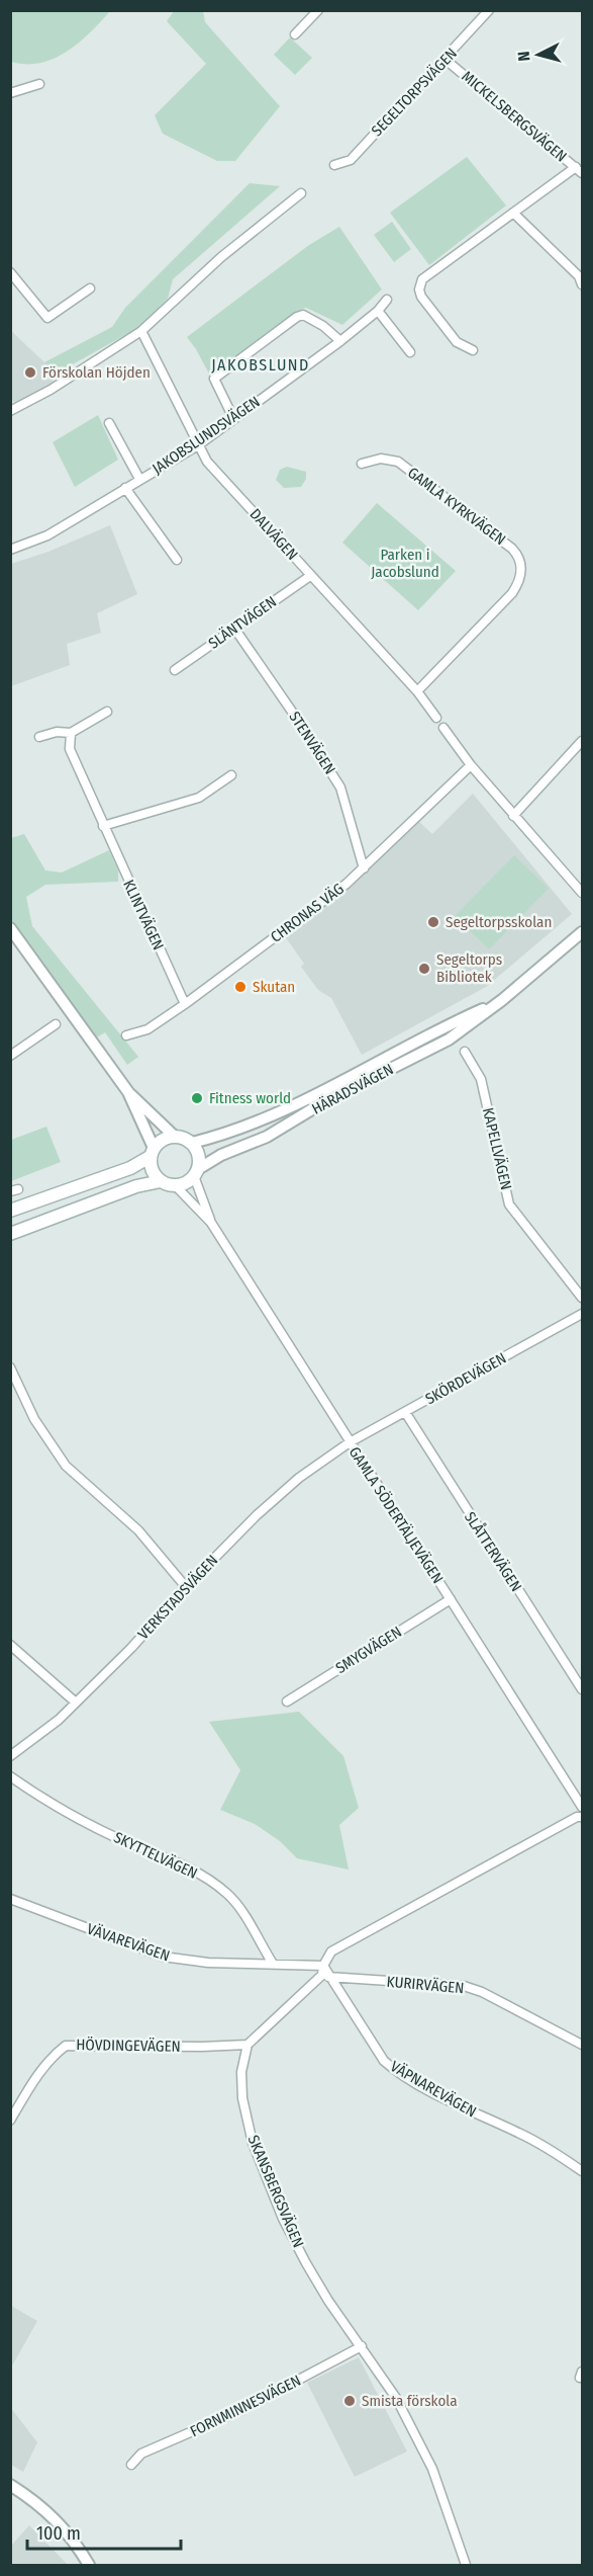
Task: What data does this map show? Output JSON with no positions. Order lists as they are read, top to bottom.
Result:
{
  "streets": {
    "street": [
      "SEGELTORPSVÄGEN",
      "MICKELSBERGSVÄGEN",
      "JAKOBSLUNDSVÄGEN",
      "GAMLA KYRKVÄGEN",
      "DALVÄGEN",
      "SLÄNTVÄGEN",
      "STENVÄGEN",
      "CHRONAS VÄG",
      "KLINTVÄGEN",
      "HÄRADSVÄGEN",
      "KAPELLVÄGEN",
      "SKÖRDEVÄGEN",
      "GAMLA SÖDERTÄLJEVÄGEN",
      "SLÅTTERVÄGEN",
      "VERKSTADSVÄGEN",
      "SMYGVÄGEN",
      "SKYTTELVÄGEN",
      "VÄVAREVÄGEN",
      "KURIRVÄGEN",
      "HÖVDINGEVÄGEN",
      "VÄPNAREVÄGEN",
      "SKANSBERGSVÄGEN",
      "FORNMINNESVÄGEN"
    ]
  },
  "crossings": [
    ["SEGELTORPSVÄGEN", "MICKELSBERGSVÄGEN"],
    ["JAKOBSLUNDSVÄGEN", "DALVÄGEN"],
    ["GAMLA KYRKVÄGEN", "DALVÄGEN"],
    ["DALVÄGEN", "SLÄNTVÄGEN"],
    ["SLÄNTVÄGEN", "STENVÄGEN"],
    ["STENVÄGEN", "CHRONAS VÄG"],
    ["CHRONAS VÄG", "KLINTVÄGEN"],
    ["HÄRADSVÄGEN", "GAMLA SÖDERTÄLJEVÄGEN"],
    ["SKÖRDEVÄGEN", "GAMLA SÖDERTÄLJEVÄGEN"],
    ["SKÖRDEVÄGEN", "SLÅTTERVÄGEN"],
    ["SKÖRDEVÄGEN", "VERKSTADSVÄGEN"],
    ["GAMLA SÖDERTÄLJEVÄGEN", "VERKSTADSVÄGEN"],
    ["GAMLA SÖDERTÄLJEVÄGEN", "SMYGVÄGEN"],
    ["SKYTTELVÄGEN", "VÄVAREVÄGEN"],
    ["VÄVAREVÄGEN", "VÄPNAREVÄGEN"],
    ["KURIRVÄGEN", "VÄPNAREVÄGEN"],
    ["HÖVDINGEVÄGEN", "SKANSBERGSVÄGEN"],
    ["SKANSBERGSVÄGEN", "FORNMINNESVÄGEN"]
  ],
  "districts": ["JAKOBSLUND"],
  "parks": ["Parken i Jacobslund"],
  "places": [
    "Förskolan Höjden",
    "Segeltorpsskolan",
    "Segeltorps Bibliotek",
    "Skutan",
    "Fitness world",
    "Smista förskola"
  ],
  "scale_bar": "100 m",
  "north": "left"
}
